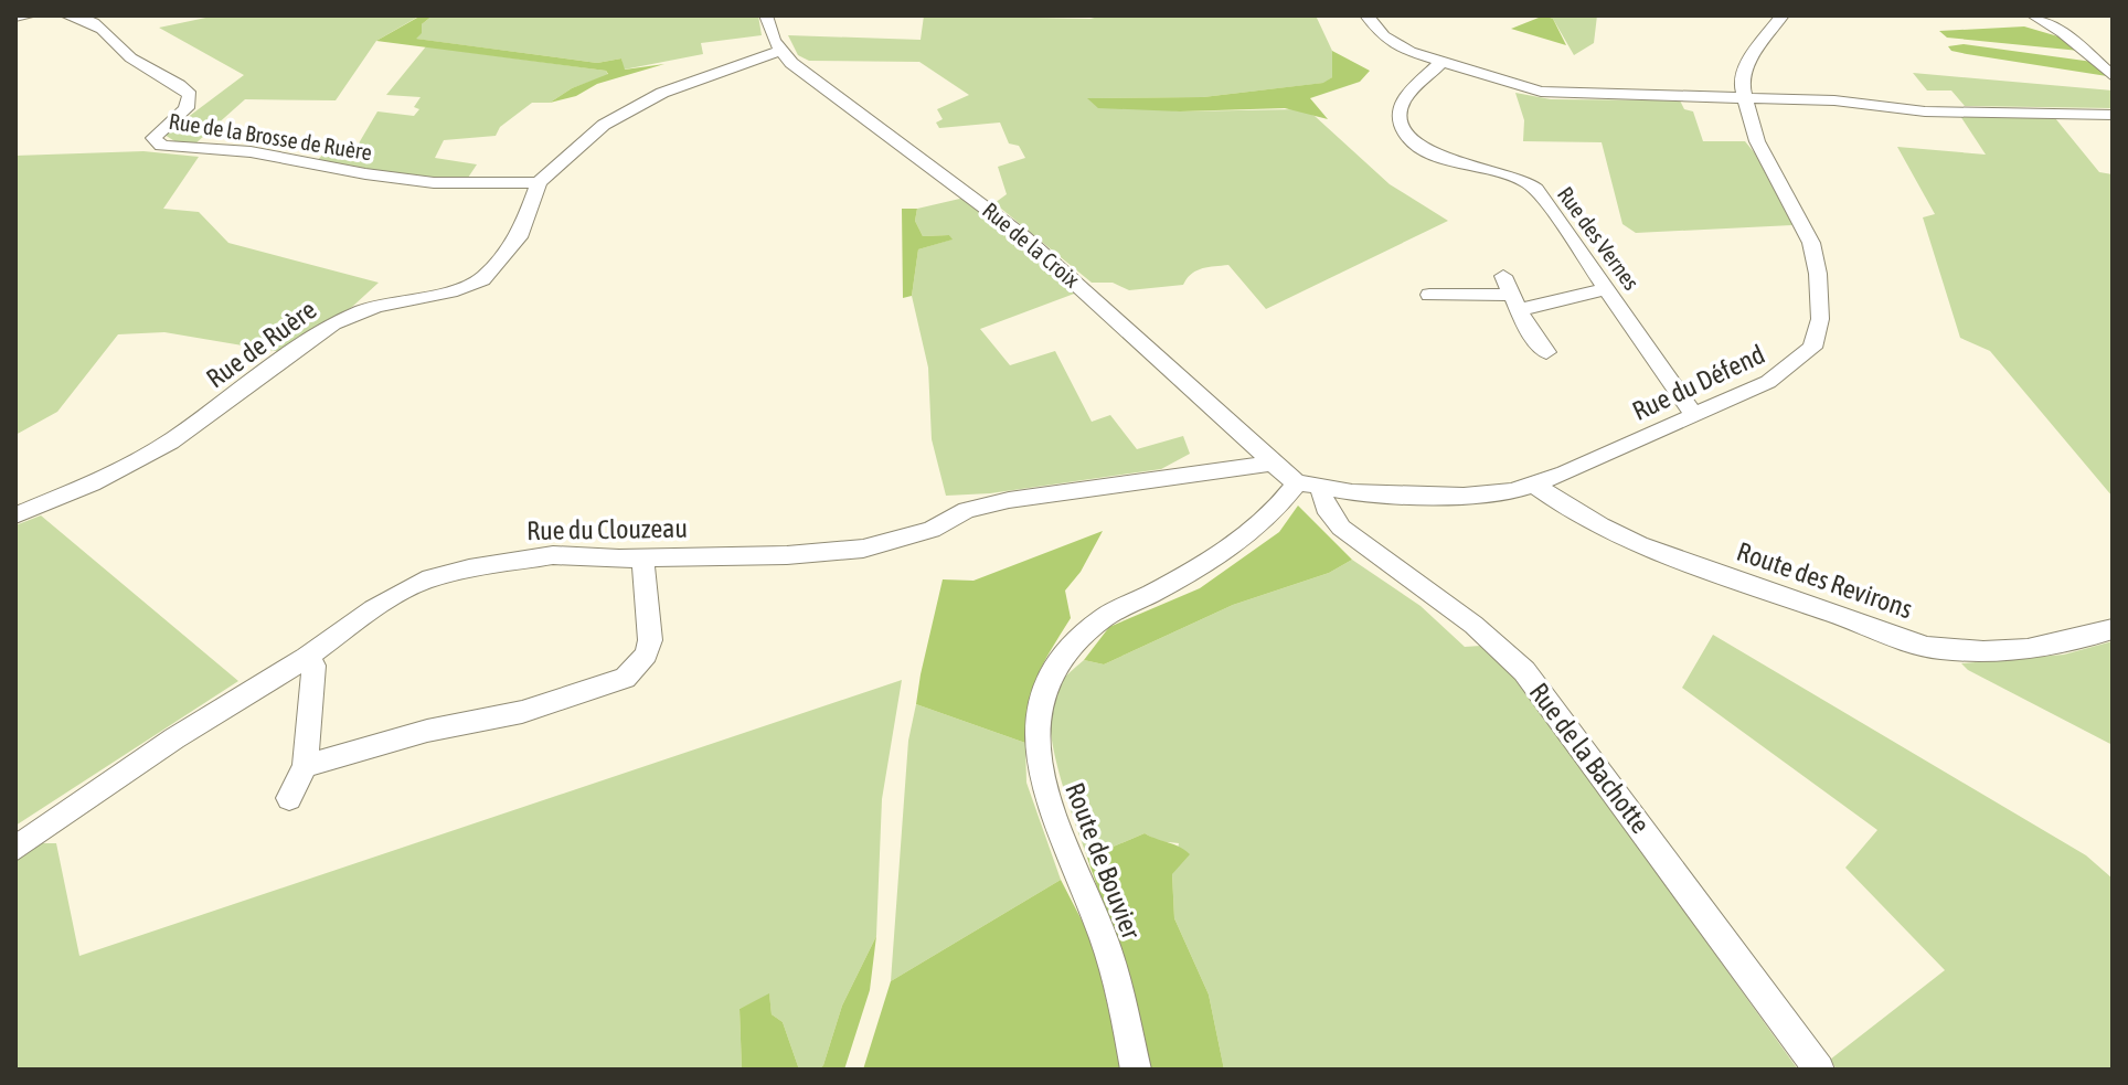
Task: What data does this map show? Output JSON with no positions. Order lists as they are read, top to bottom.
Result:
{
  "streets": {
    "street": [
      "Rue de la Brosse de Ruère",
      "Rue des Vernes",
      "Rue de la Croix",
      "Rue de Ruère",
      "Rue du Défend",
      "Rue du Clouzeau",
      "Route des Revirons",
      "Rue de la Bachotte",
      "Route de Bouvier"
    ]
  },
  "crossings": [
    ["Rue de la Brosse de Ruère", "Rue de Ruère"],
    ["Rue des Vernes", "Rue du Défend"],
    ["Rue de la Croix", "Rue de Ruère"],
    ["Rue de la Croix", "Rue du Défend"],
    ["Rue de la Croix", "Rue du Clouzeau"],
    ["Rue de la Croix", "Rue de la Bachotte"],
    ["Rue de la Croix", "Route de Bouvier"],
    ["Rue du Défend", "Route des Revirons"],
    ["Rue du Défend", "Rue de la Bachotte"],
    ["Rue du Défend", "Route de Bouvier"],
    ["Rue de la Bachotte", "Route de Bouvier"]
  ]
}
